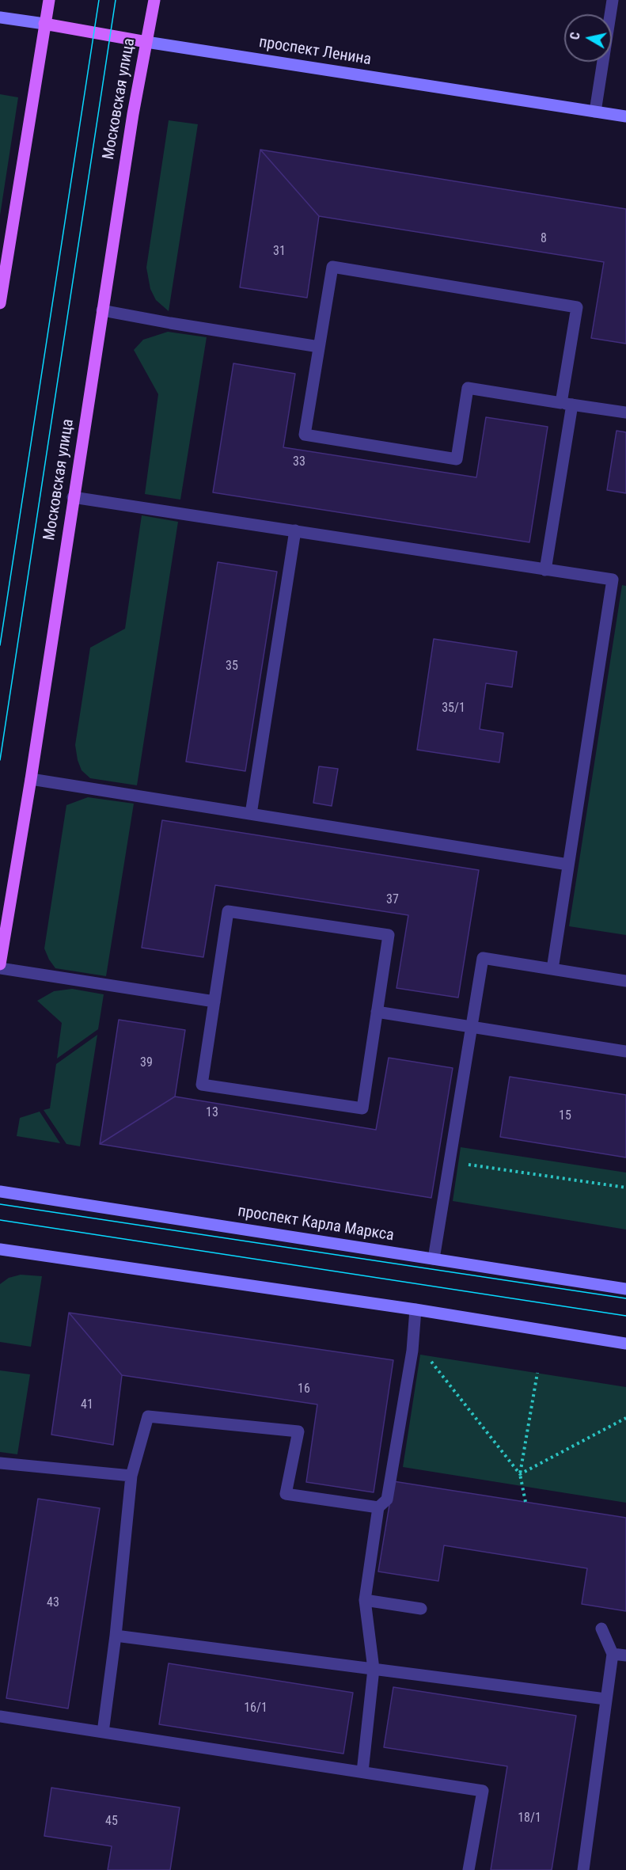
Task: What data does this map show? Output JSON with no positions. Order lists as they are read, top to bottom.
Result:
{
  "streets": {
    "main road": ["проспект Ленина", "Московская улица", "проспект Карла Маркса"]
  },
  "crossings": [
    ["проспект Ленина", "Московская улица"]
  ],
  "house_numbers": [
    "8",
    "31",
    "33",
    "35",
    "35/1",
    "37",
    "39",
    "13",
    "15",
    "16",
    "41",
    "43",
    "16/1",
    "18/1",
    "45"
  ],
  "north": "left"
}
